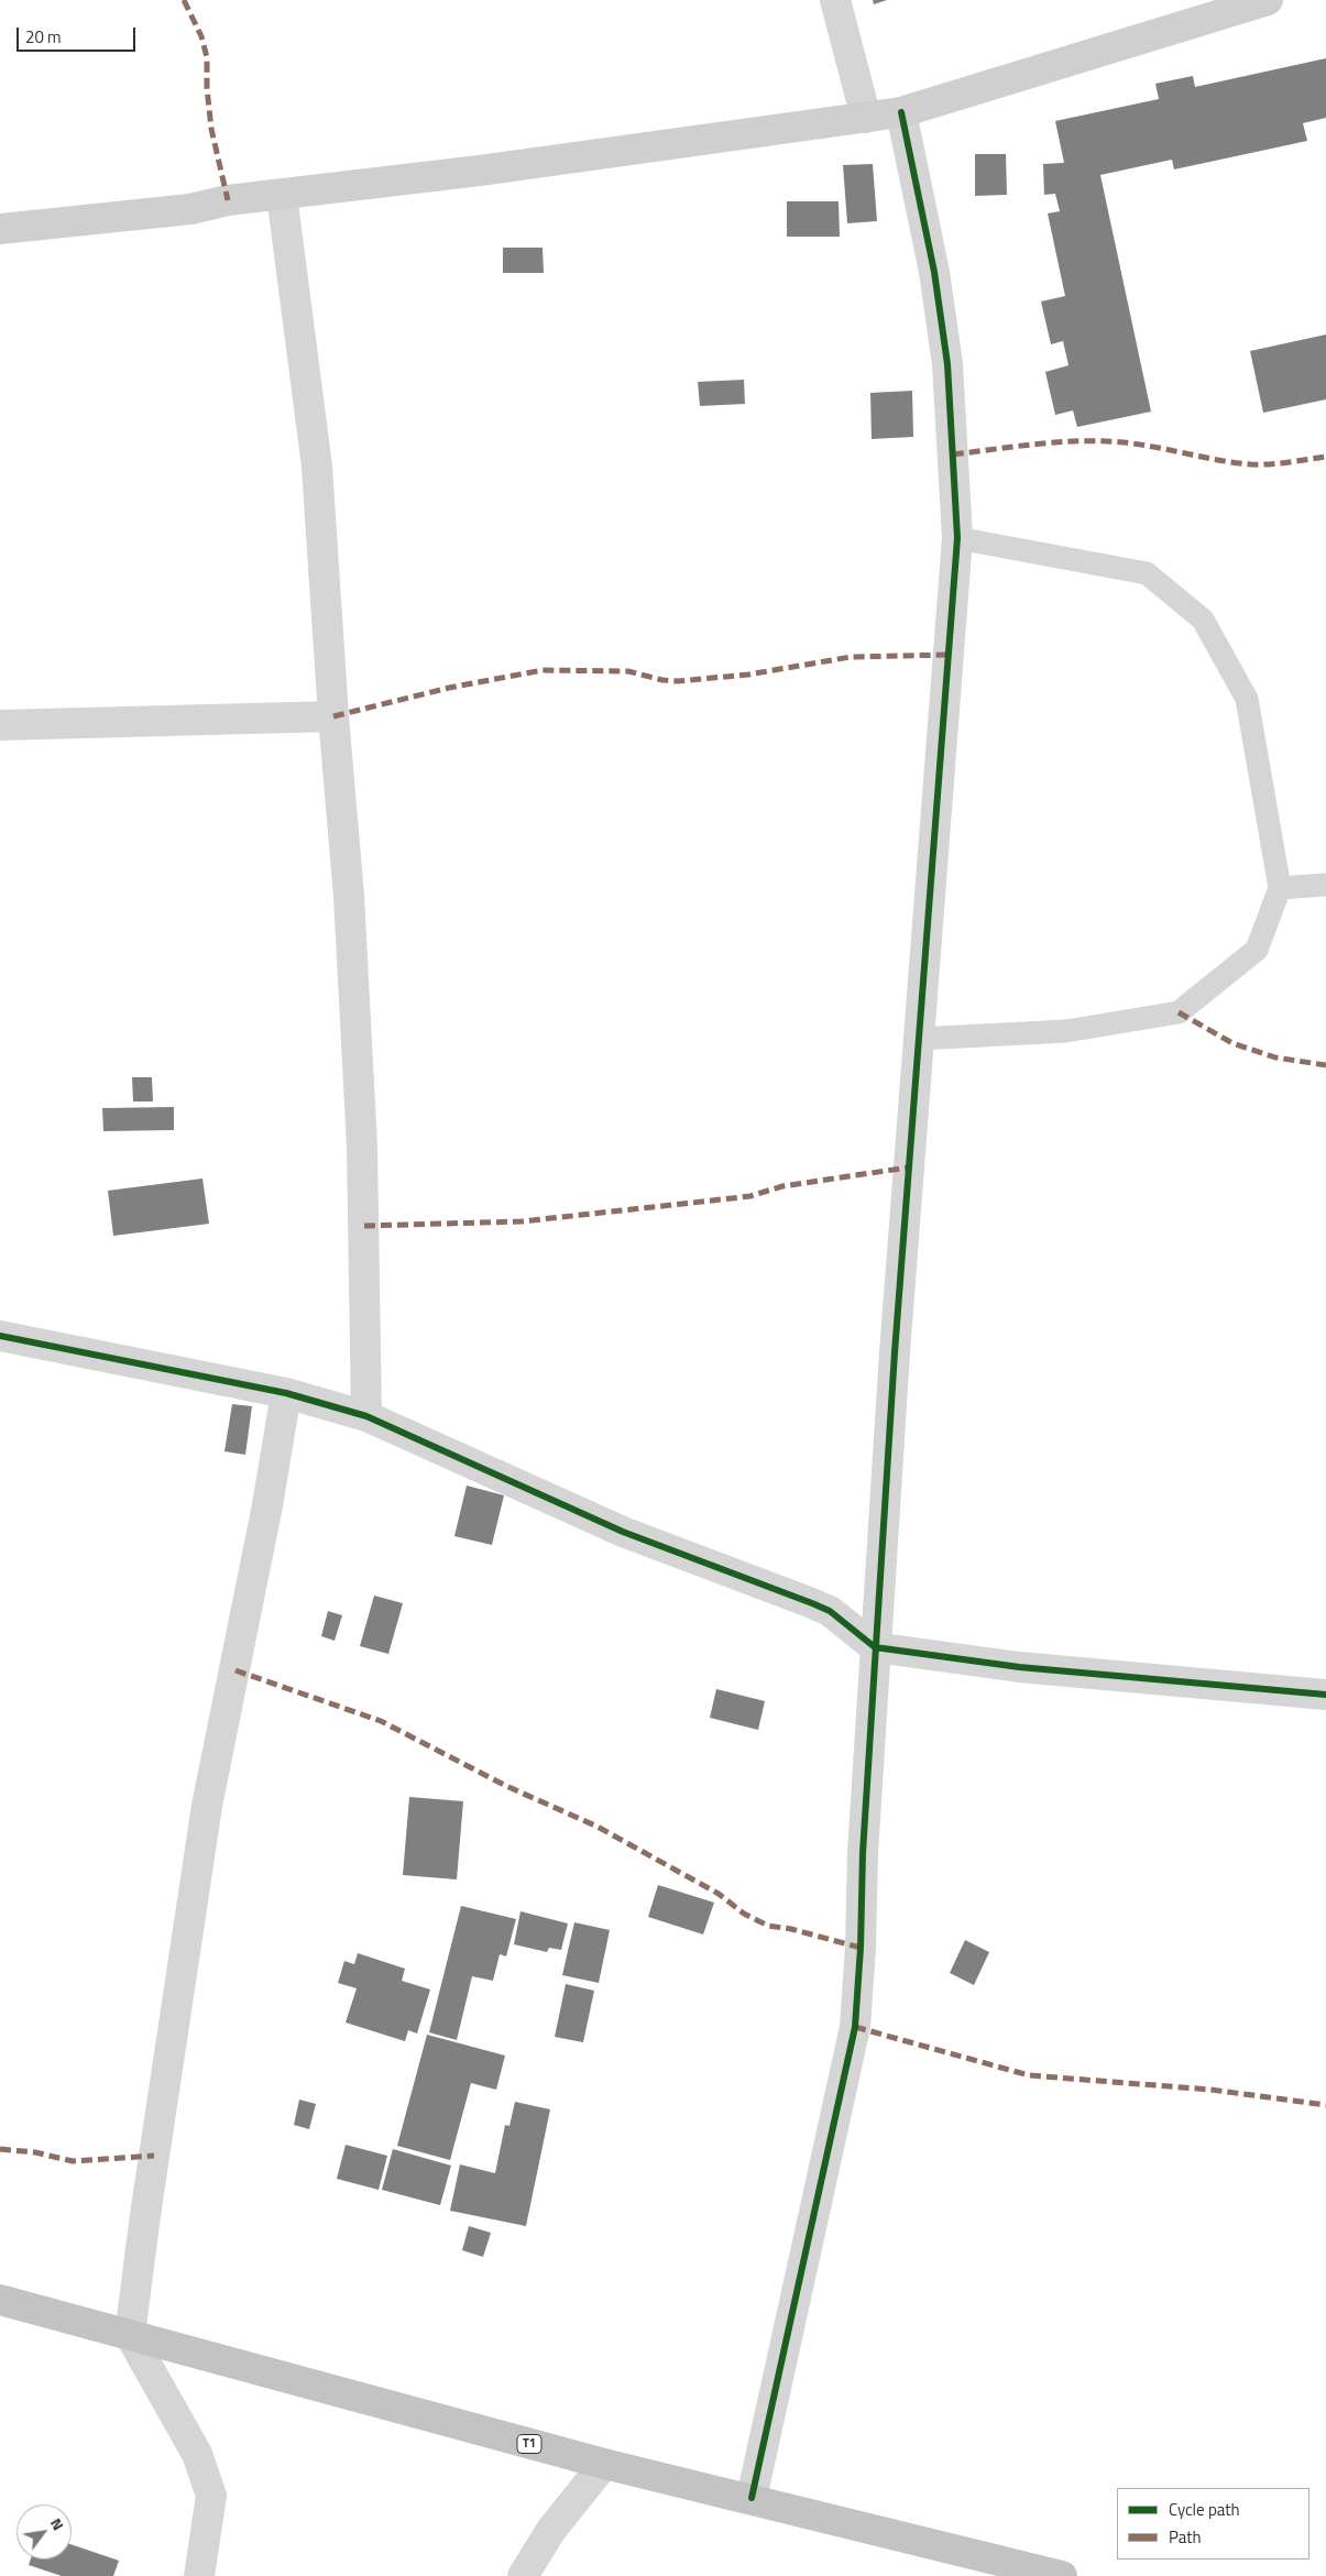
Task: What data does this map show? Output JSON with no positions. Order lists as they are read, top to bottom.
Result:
{
  "streets": {
    "highway": ["T1"]
  },
  "legend": ["Cycle path", "Path"],
  "scale_bar": "20 m",
  "north": "top right"
}
